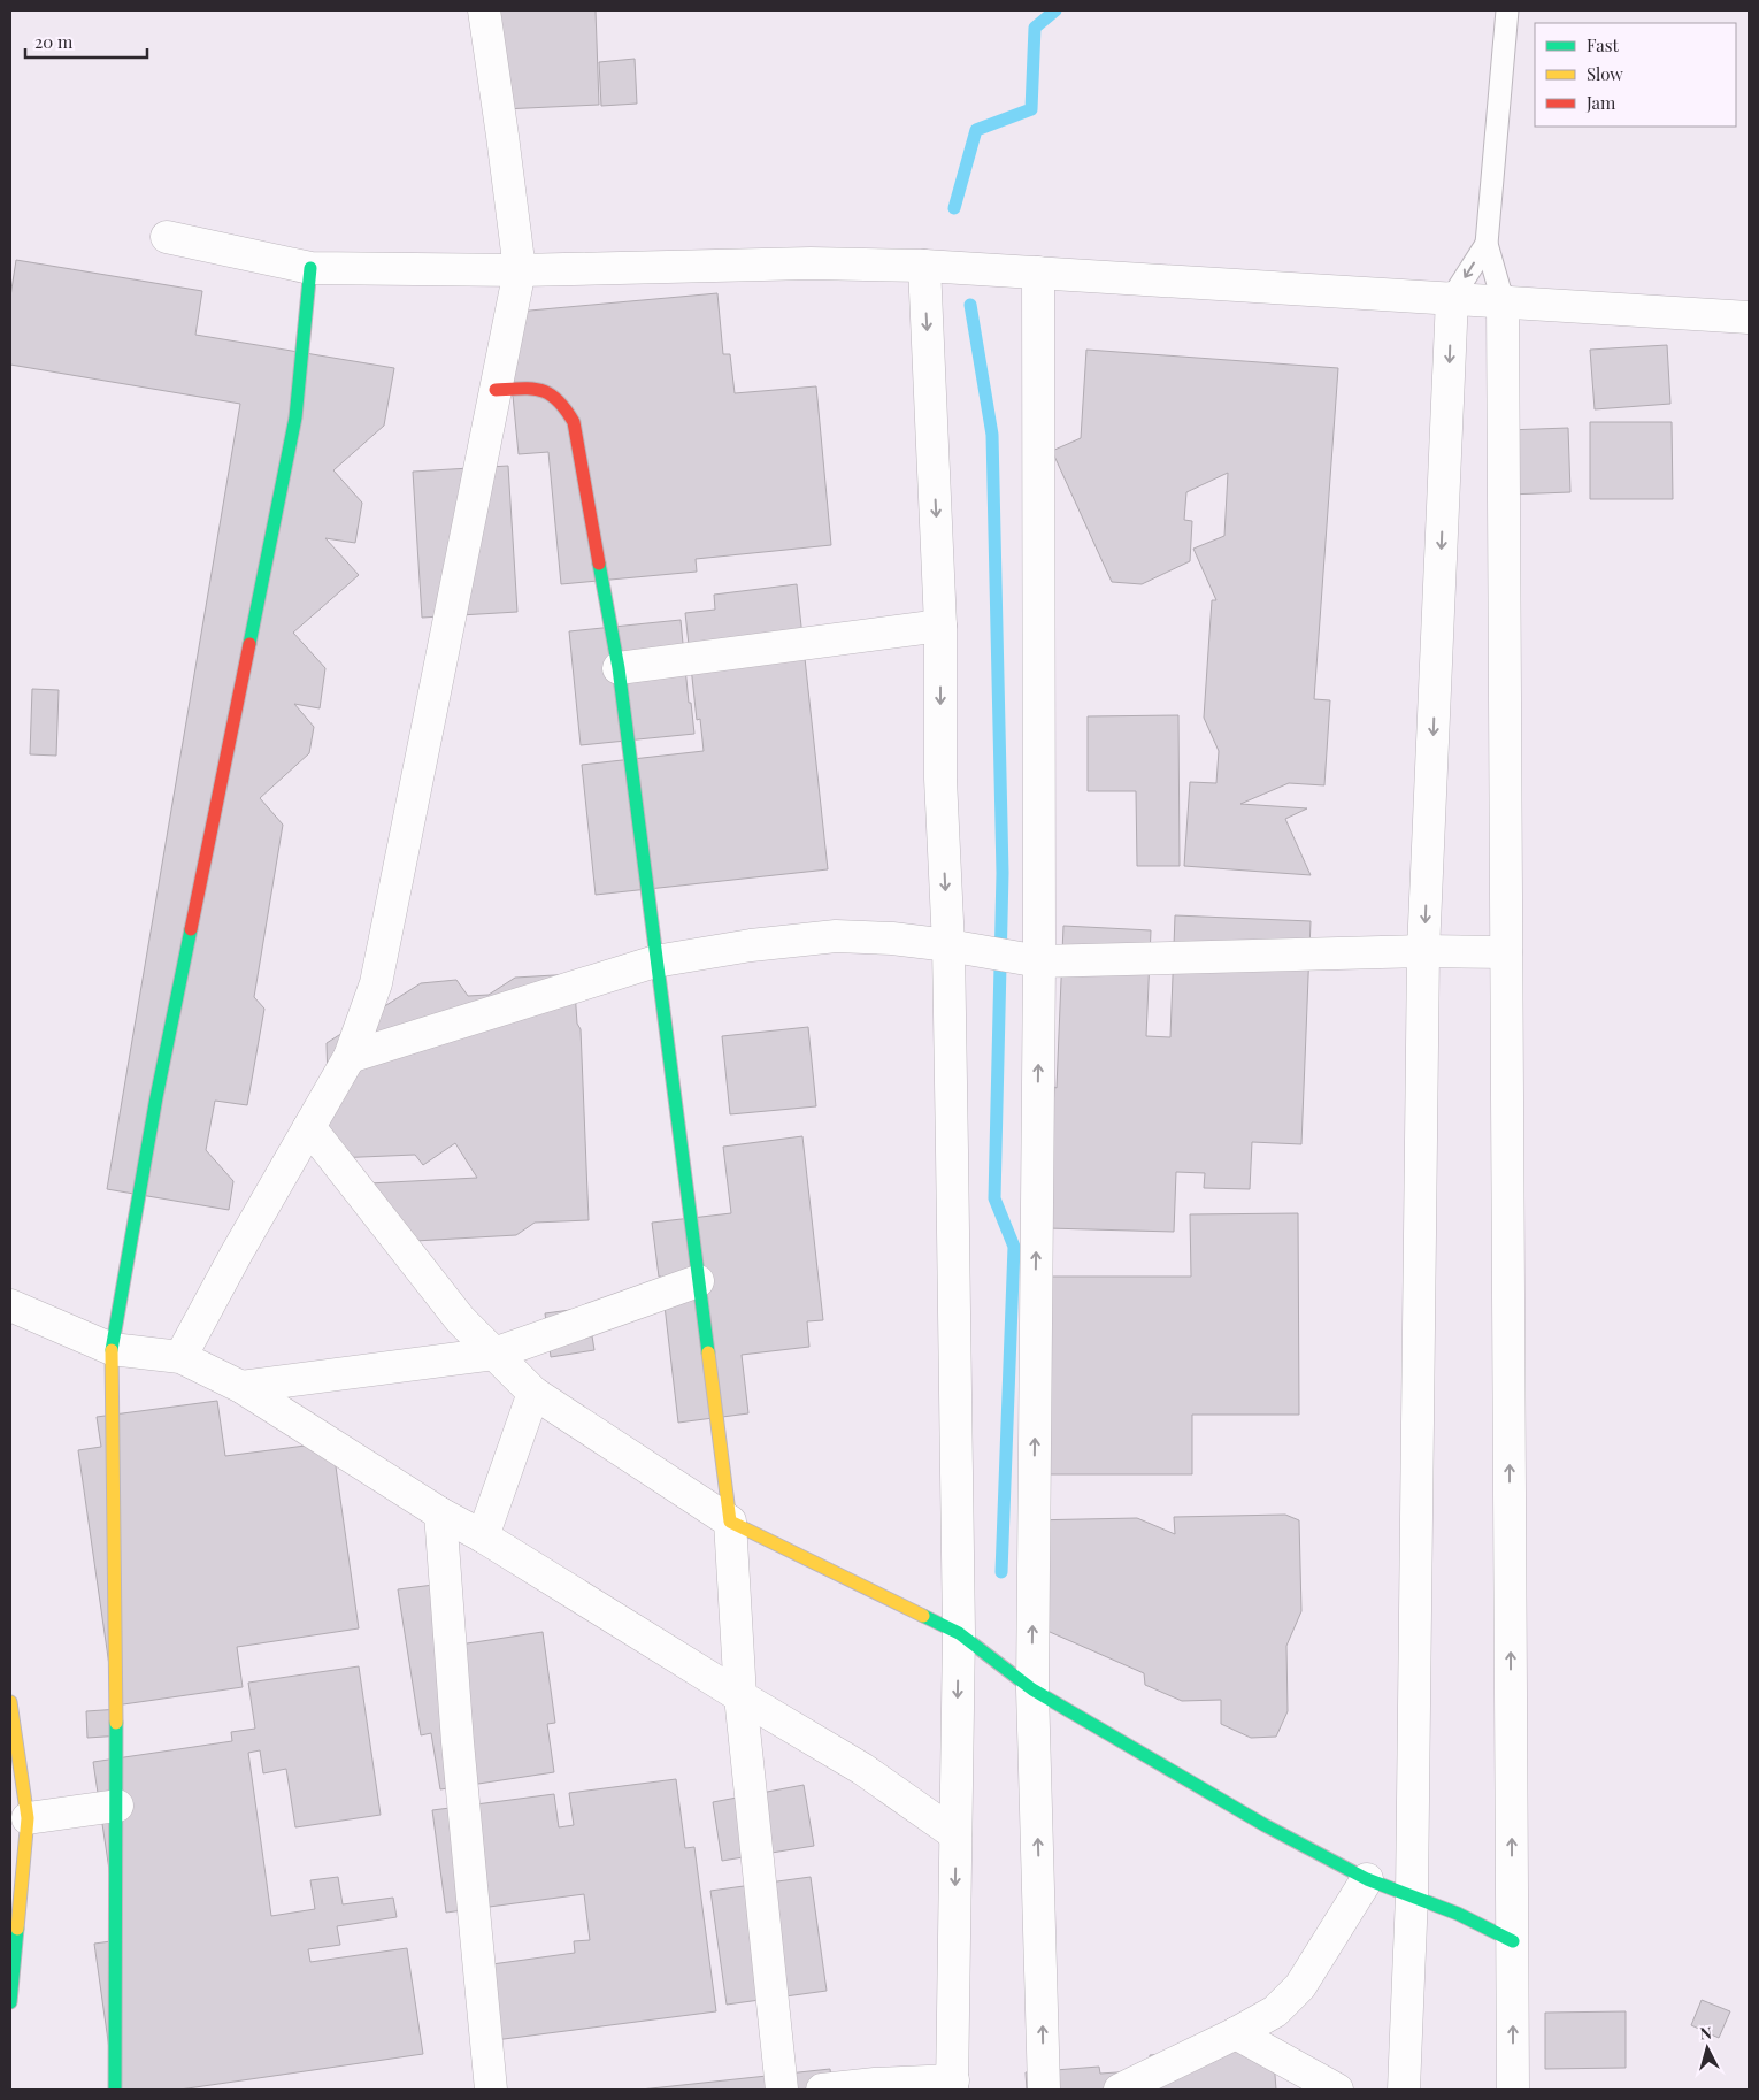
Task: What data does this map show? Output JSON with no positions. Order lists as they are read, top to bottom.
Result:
{
  "legend": ["Fast", "Slow", "Jam"],
  "scale_bar": "20 m",
  "north": "top"
}
